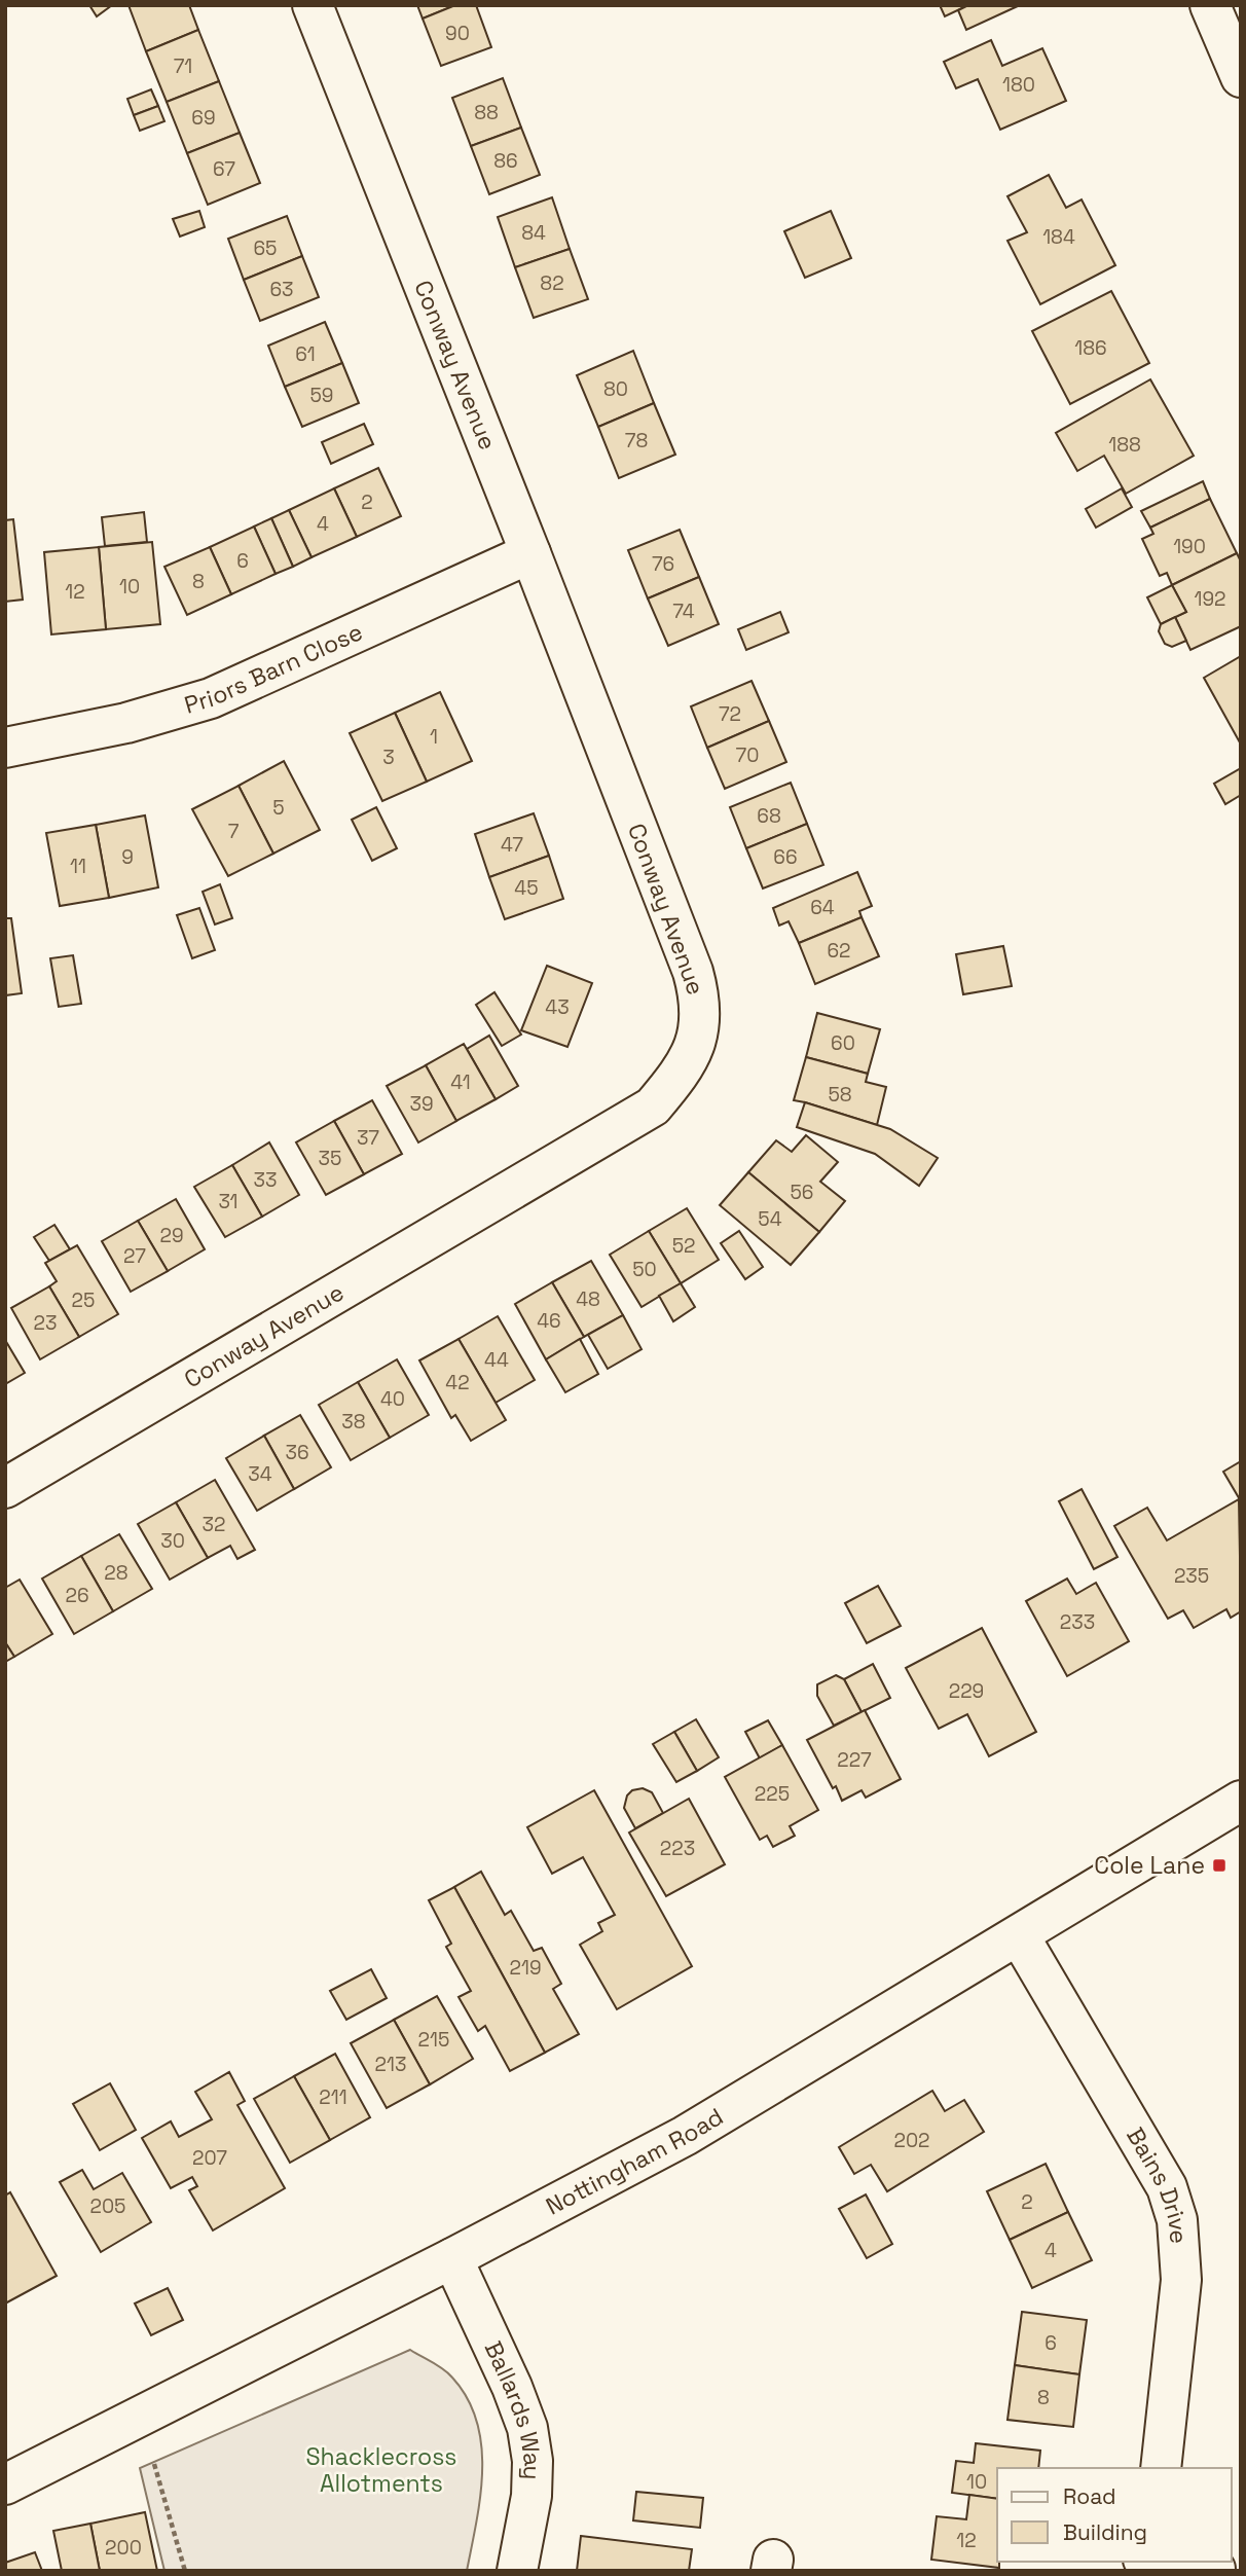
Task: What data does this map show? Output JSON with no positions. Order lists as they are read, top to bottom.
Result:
{
  "streets": {
    "street": [
      "Conway Avenue",
      "Priors Barn Close",
      "Nottingham Road",
      "Bains Drive",
      "Ballards Way"
    ]
  },
  "crossings": [
    ["Conway Avenue", "Priors Barn Close"],
    ["Nottingham Road", "Bains Drive"],
    ["Nottingham Road", "Ballards Way"]
  ],
  "parks": ["Shacklecross Allotments"],
  "places": {
    "transit": ["Cole Lane"]
  },
  "house_numbers": [
    "90",
    "71",
    "180",
    "88",
    "69",
    "86",
    "67",
    "84",
    "184",
    "65",
    "82",
    "63",
    "186",
    "61",
    "80",
    "59",
    "78",
    "188",
    "2",
    "4",
    "190",
    "6",
    "76",
    "8",
    "10",
    "12",
    "192",
    "74",
    "72",
    "1",
    "70",
    "3",
    "5",
    "68",
    "7",
    "47",
    "9",
    "66",
    "11",
    "45",
    "64",
    "62",
    "43",
    "60",
    "41",
    "58",
    "39",
    "37",
    "35",
    "33",
    "56",
    "31",
    "54",
    "29",
    "52",
    "27",
    "50",
    "48",
    "25",
    "46",
    "23",
    "44",
    "42",
    "40",
    "38",
    "36",
    "34",
    "32",
    "30",
    "28",
    "235",
    "26",
    "233",
    "229",
    "227",
    "225",
    "223",
    "219",
    "215",
    "213",
    "211",
    "202",
    "207",
    "2",
    "205",
    "4",
    "6",
    "8",
    "10",
    "12",
    "200"
  ],
  "legend": ["Road", "Building"]
}
